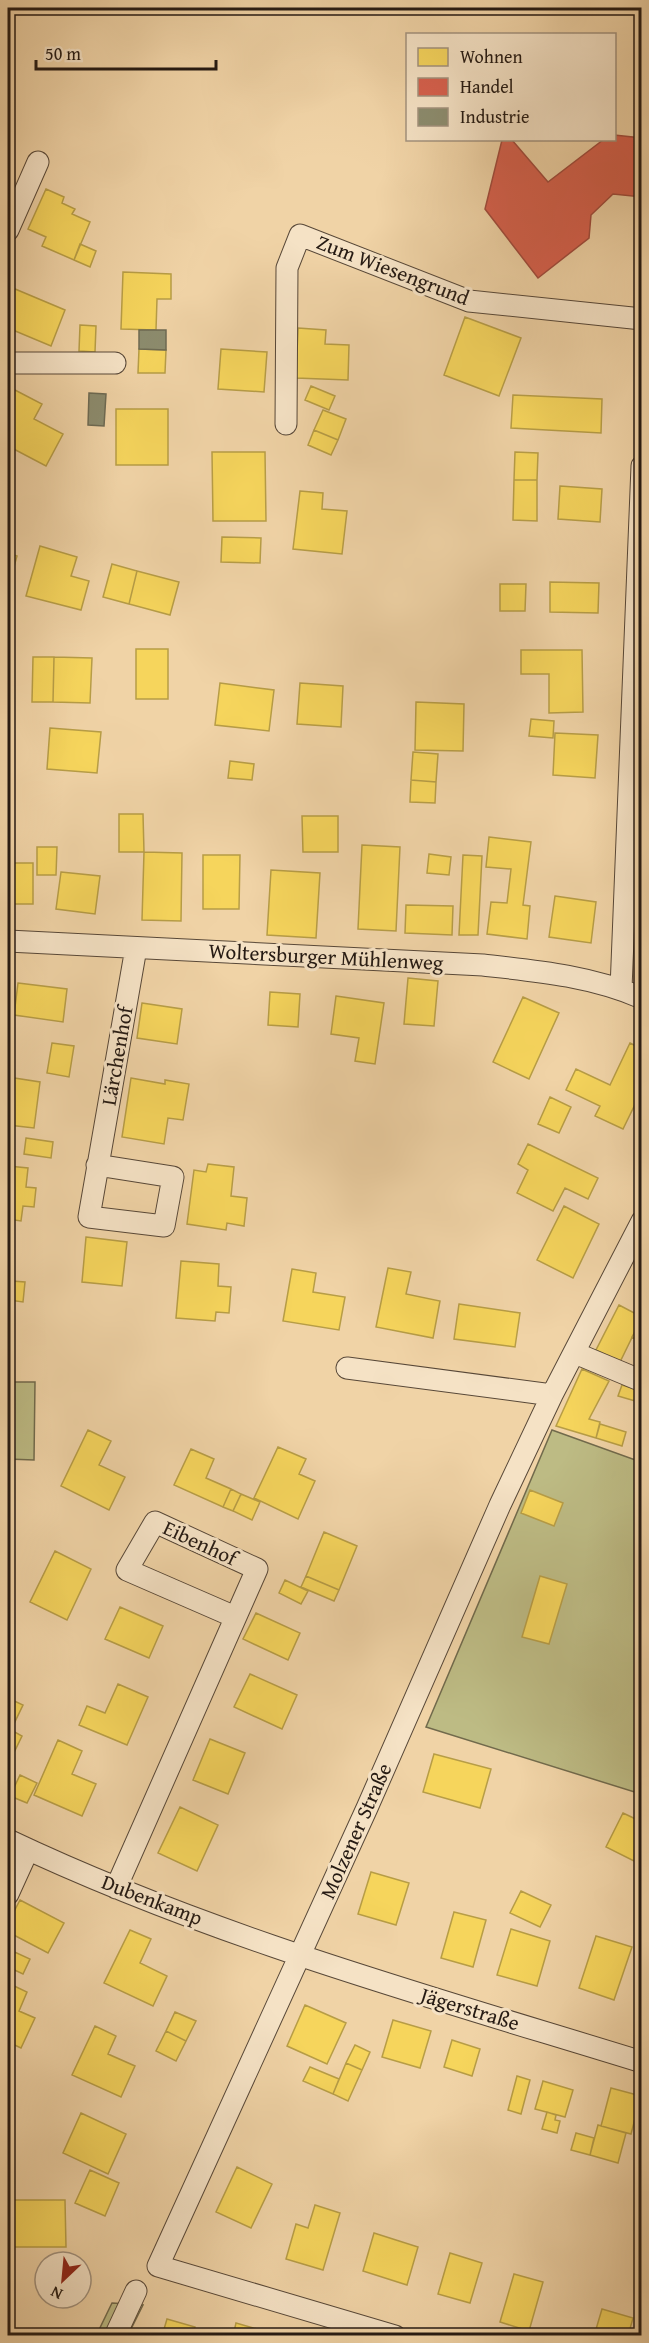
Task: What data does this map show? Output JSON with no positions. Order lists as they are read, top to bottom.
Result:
{
  "streets": {
    "street": [
      "Zum Wiesengrund",
      "Woltersburger Mühlenweg",
      "Lärchenhof",
      "Eibenhof",
      "Molzener Straße",
      "Dubenkamp",
      "Jägerstraße"
    ]
  },
  "crossings": [
    ["Woltersburger Mühlenweg", "Lärchenhof"],
    ["Eibenhof", "Dubenkamp"],
    ["Molzener Straße", "Dubenkamp"],
    ["Molzener Straße", "Jägerstraße"],
    ["Dubenkamp", "Jägerstraße"]
  ],
  "legend": ["Wohnen", "Handel", "Industrie"],
  "scale_bar": "50 m",
  "north": "bottom left"
}
